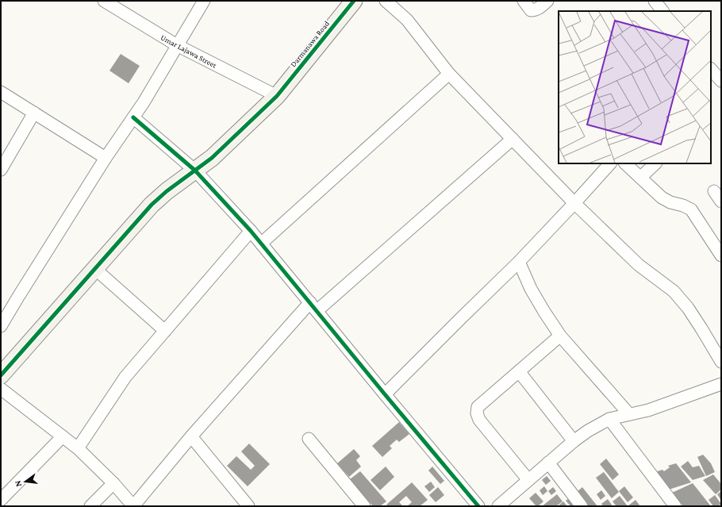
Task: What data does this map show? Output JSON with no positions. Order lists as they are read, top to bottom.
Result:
{
  "streets": {
    "street": ["Darmanawa Road", "Umar Lajawa Street"]
  },
  "crossings": [
    ["Darmanawa Road", "Umar Lajawa Street"]
  ],
  "north": "left"
}
